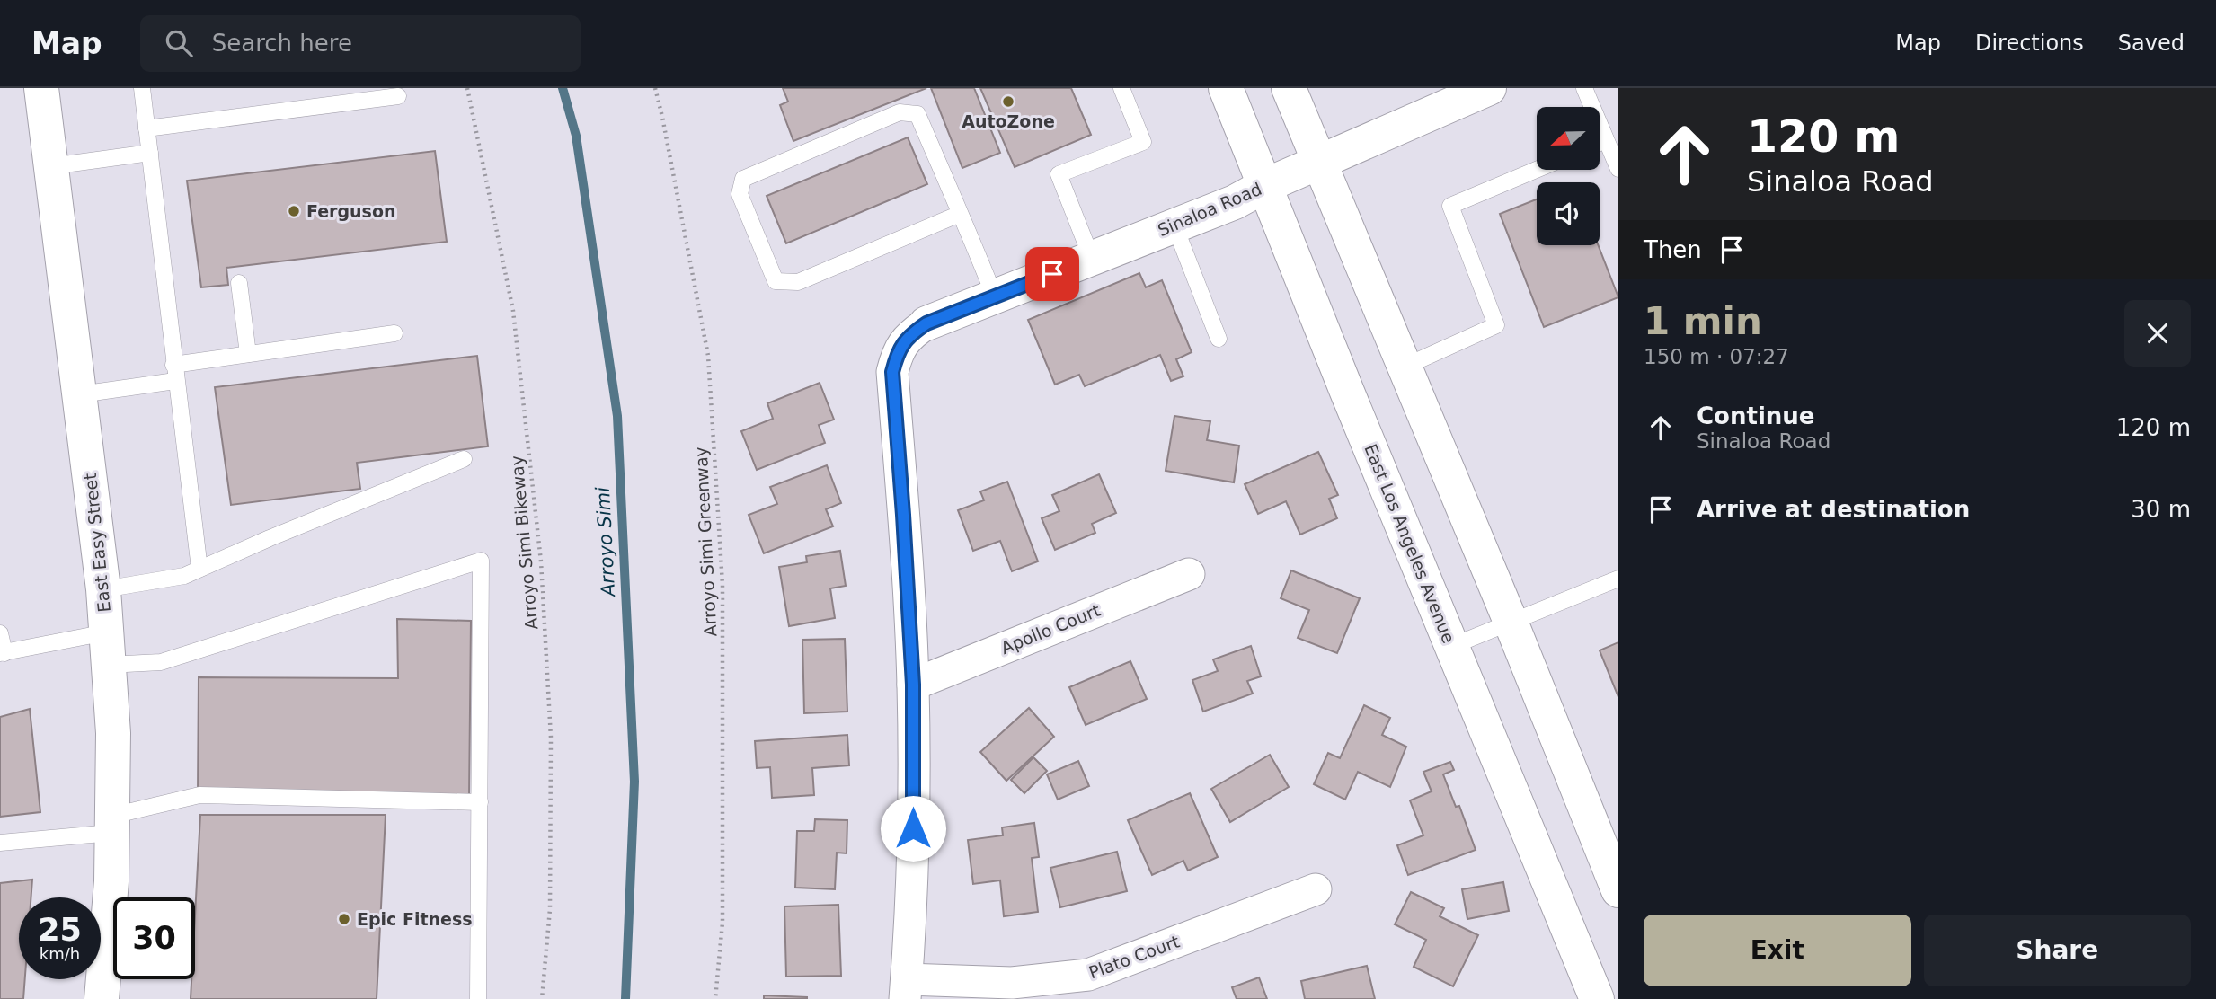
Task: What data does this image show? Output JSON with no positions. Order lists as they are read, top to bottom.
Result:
{
  "streets": {
    "main road": ["Sinaloa Road", "East Easy Street", "East Los Angeles Avenue"],
    "street": ["Apollo Court", "Plato Court"],
    "path": ["Arroyo Simi Greenway", "Arroyo Simi Bikeway"]
  },
  "crossings": [
    ["Sinaloa Road", "East Los Angeles Avenue"]
  ],
  "water": ["Arroyo Simi"],
  "places": ["AutoZone", "Ferguson", "Epic Fitness"],
  "north": "left",
  "page": {
    "header": "Map",
    "search": "Search here",
    "nav": ["Map", "Directions", "Saved"],
    "turn": ["120 m", "Sinaloa Road"],
    "then": "Then",
    "heading": ["1 min", "150 m · 07:27"],
    "list": [
      {
        "name": "Continue",
        "note": "Sinaloa Road",
        "value": "120 m"
      },
      {
        "name": "Arrive at destination",
        "value": "30 m"
      }
    ],
    "speed": "25 km/h",
    "limit": "30",
    "buttons": ["Exit", "Share"]
  }
}
